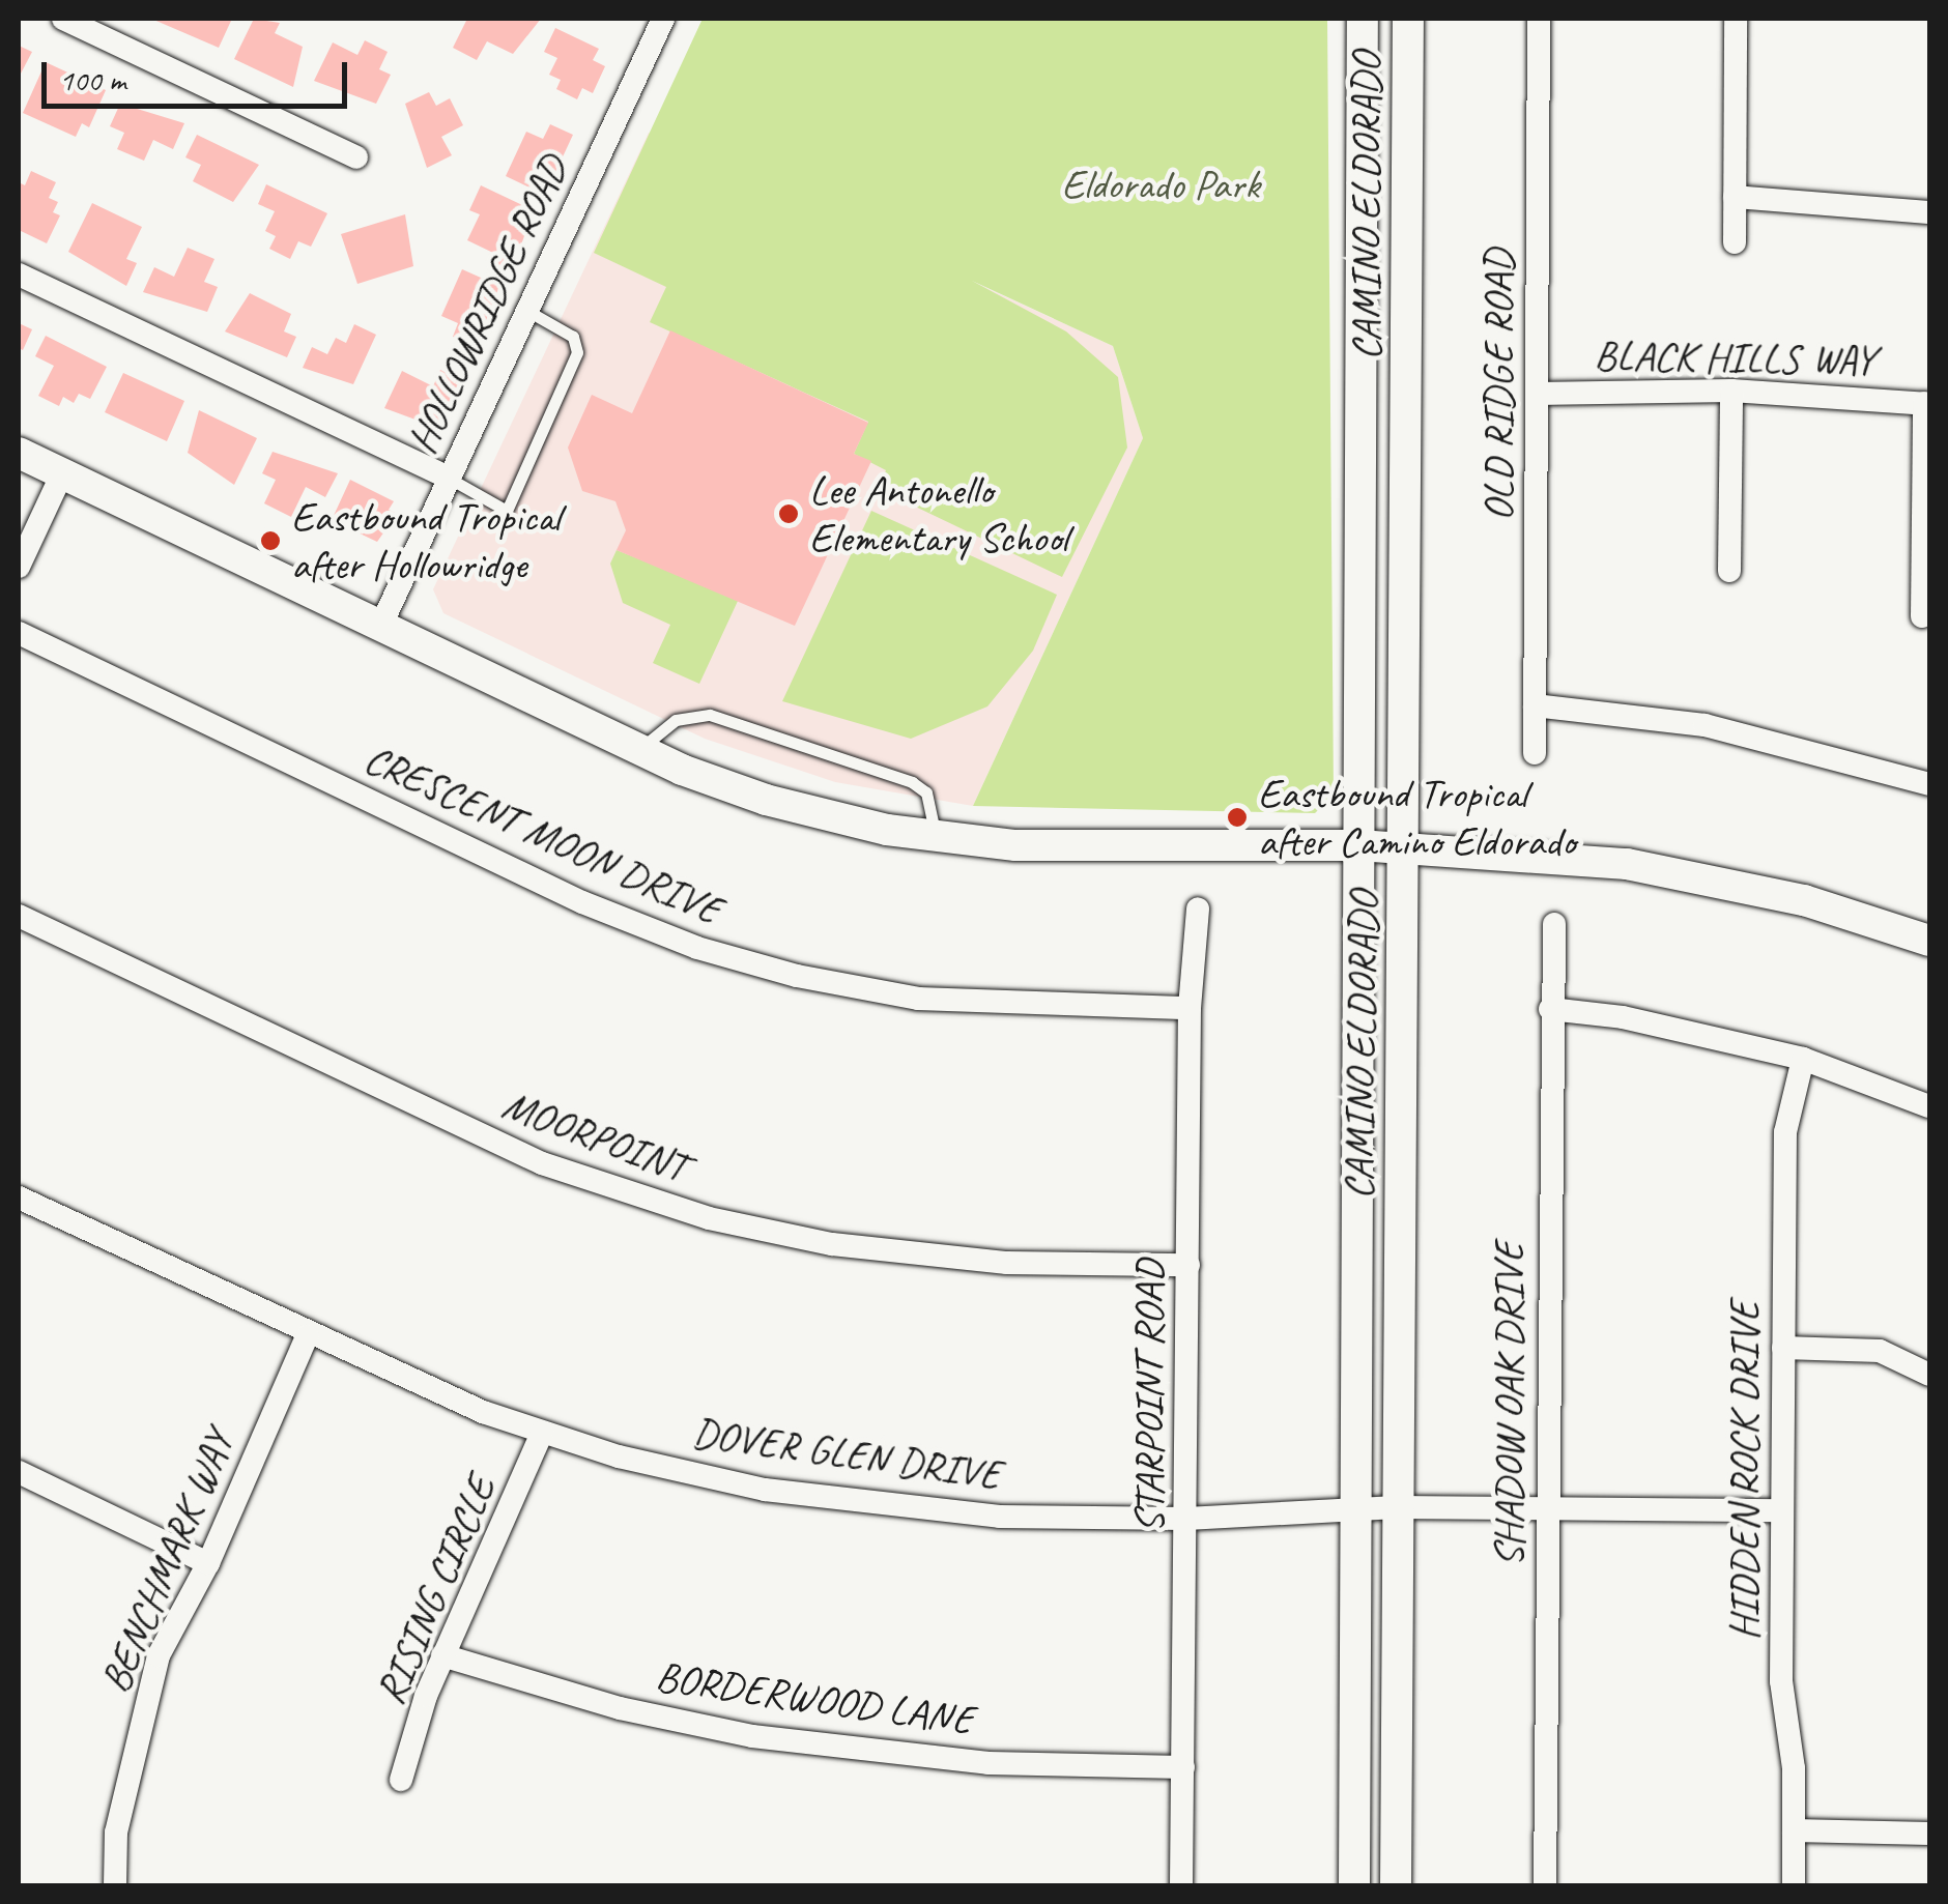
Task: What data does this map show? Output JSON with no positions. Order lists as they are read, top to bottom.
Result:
{
  "streets": {
    "main road": ["CAMINO ELDORADO"],
    "street": [
      "HOLLOWRIDGE ROAD",
      "BLACK HILLS WAY",
      "OLD RIDGE ROAD",
      "CRESCENT MOON DRIVE",
      "MOORPOINT",
      "STARPOINT ROAD",
      "SHADOW OAK DRIVE",
      "DOVER GLEN DRIVE",
      "HIDDEN ROCK DRIVE",
      "BENCHMARK WAY",
      "RISING CIRCLE",
      "BORDERWOOD LANE"
    ]
  },
  "crossings": [
    ["CAMINO ELDORADO", "DOVER GLEN DRIVE"],
    ["BLACK HILLS WAY", "OLD RIDGE ROAD"],
    ["CRESCENT MOON DRIVE", "STARPOINT ROAD"],
    ["MOORPOINT", "STARPOINT ROAD"],
    ["STARPOINT ROAD", "DOVER GLEN DRIVE"],
    ["STARPOINT ROAD", "BORDERWOOD LANE"],
    ["SHADOW OAK DRIVE", "DOVER GLEN DRIVE"],
    ["DOVER GLEN DRIVE", "HIDDEN ROCK DRIVE"],
    ["DOVER GLEN DRIVE", "BENCHMARK WAY"],
    ["DOVER GLEN DRIVE", "RISING CIRCLE"],
    ["RISING CIRCLE", "BORDERWOOD LANE"]
  ],
  "parks": ["Eldorado Park"],
  "places": ["Lee Antonello Elementary School", "Eastbound Tropical after Hollowridge", "Eastbound Tropical after Camino Eldorado"],
  "scale_bar": "100 m"
}
